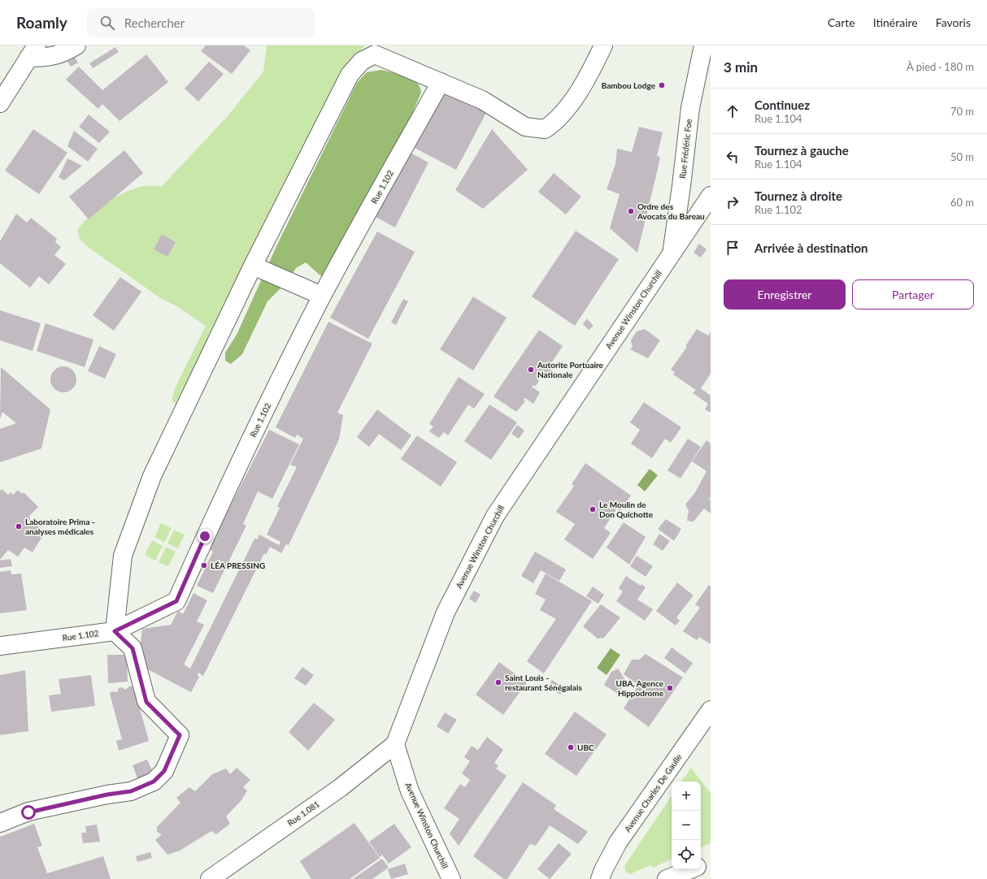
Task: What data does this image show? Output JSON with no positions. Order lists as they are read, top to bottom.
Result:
{
  "streets": {
    "main road": [
      "Rue Frédéric Foe",
      "Rue 1.102",
      "Avenue Winston Churchill",
      "Avenue Charles De Gaulle",
      "Rue 1.081"
    ]
  },
  "crossings": [
    ["Rue Frédéric Foe", "Avenue Winston Churchill"],
    ["Avenue Winston Churchill", "Rue 1.081"]
  ],
  "places": [
    "Bambou Lodge",
    "Ordre des Avocats du Bareau",
    "Autorite Portuaire Nationale",
    "Le Moulin de Don Quichotte",
    "Laboratoire Prima - analyses médicales",
    "LÉA PRESSING",
    "Saint Louis - restaurant Sénégalais",
    "UBA, Agence Hippodrome",
    "UBC"
  ],
  "page": {
    "header": "Roamly",
    "search": "Rechercher",
    "nav": ["Carte", "Itinéraire", "Favoris"],
    "heading": ["3 min", "À pied · 180 m"],
    "list": [
      ["Continuez", "Rue 1.104", "70 m"],
      ["Tournez à gauche", "Rue 1.104", "50 m"],
      ["Tournez à droite", "Rue 1.102", "60 m"],
      "Arrivée à destination"
    ],
    "buttons": ["Enregistrer", "Partager"],
    "map_buttons": ["+", "−"]
  }
}
